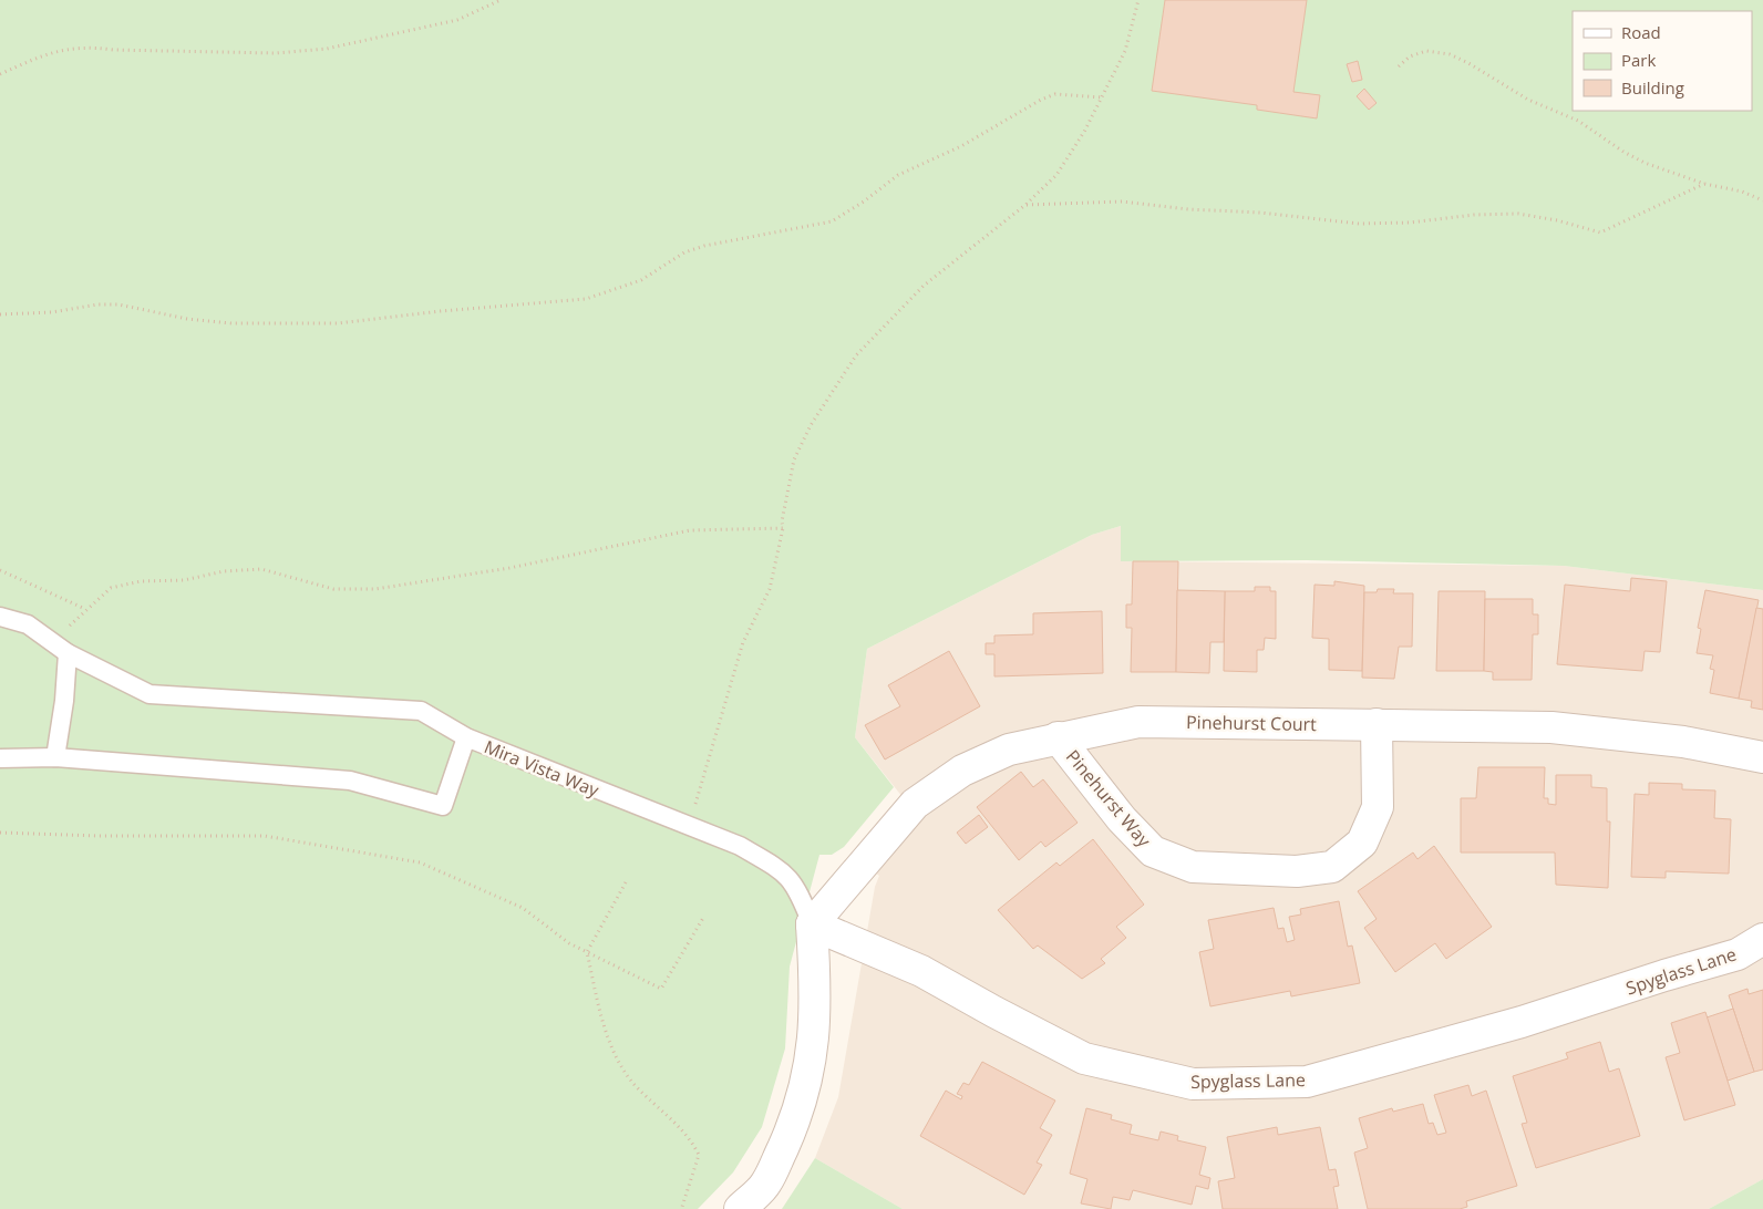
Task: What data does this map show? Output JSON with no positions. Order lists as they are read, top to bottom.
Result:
{
  "streets": {
    "street": ["Pinehurst Court", "Pinehurst Way", "Spyglass Lane"],
    "lane": ["Mira Vista Way"]
  },
  "crossings": [
    ["Pinehurst Court", "Mira Vista Way"],
    ["Pinehurst Court", "Pinehurst Way"],
    ["Pinehurst Court", "Spyglass Lane"],
    ["Mira Vista Way", "Spyglass Lane"]
  ],
  "legend": ["Road", "Park", "Building"]
}
